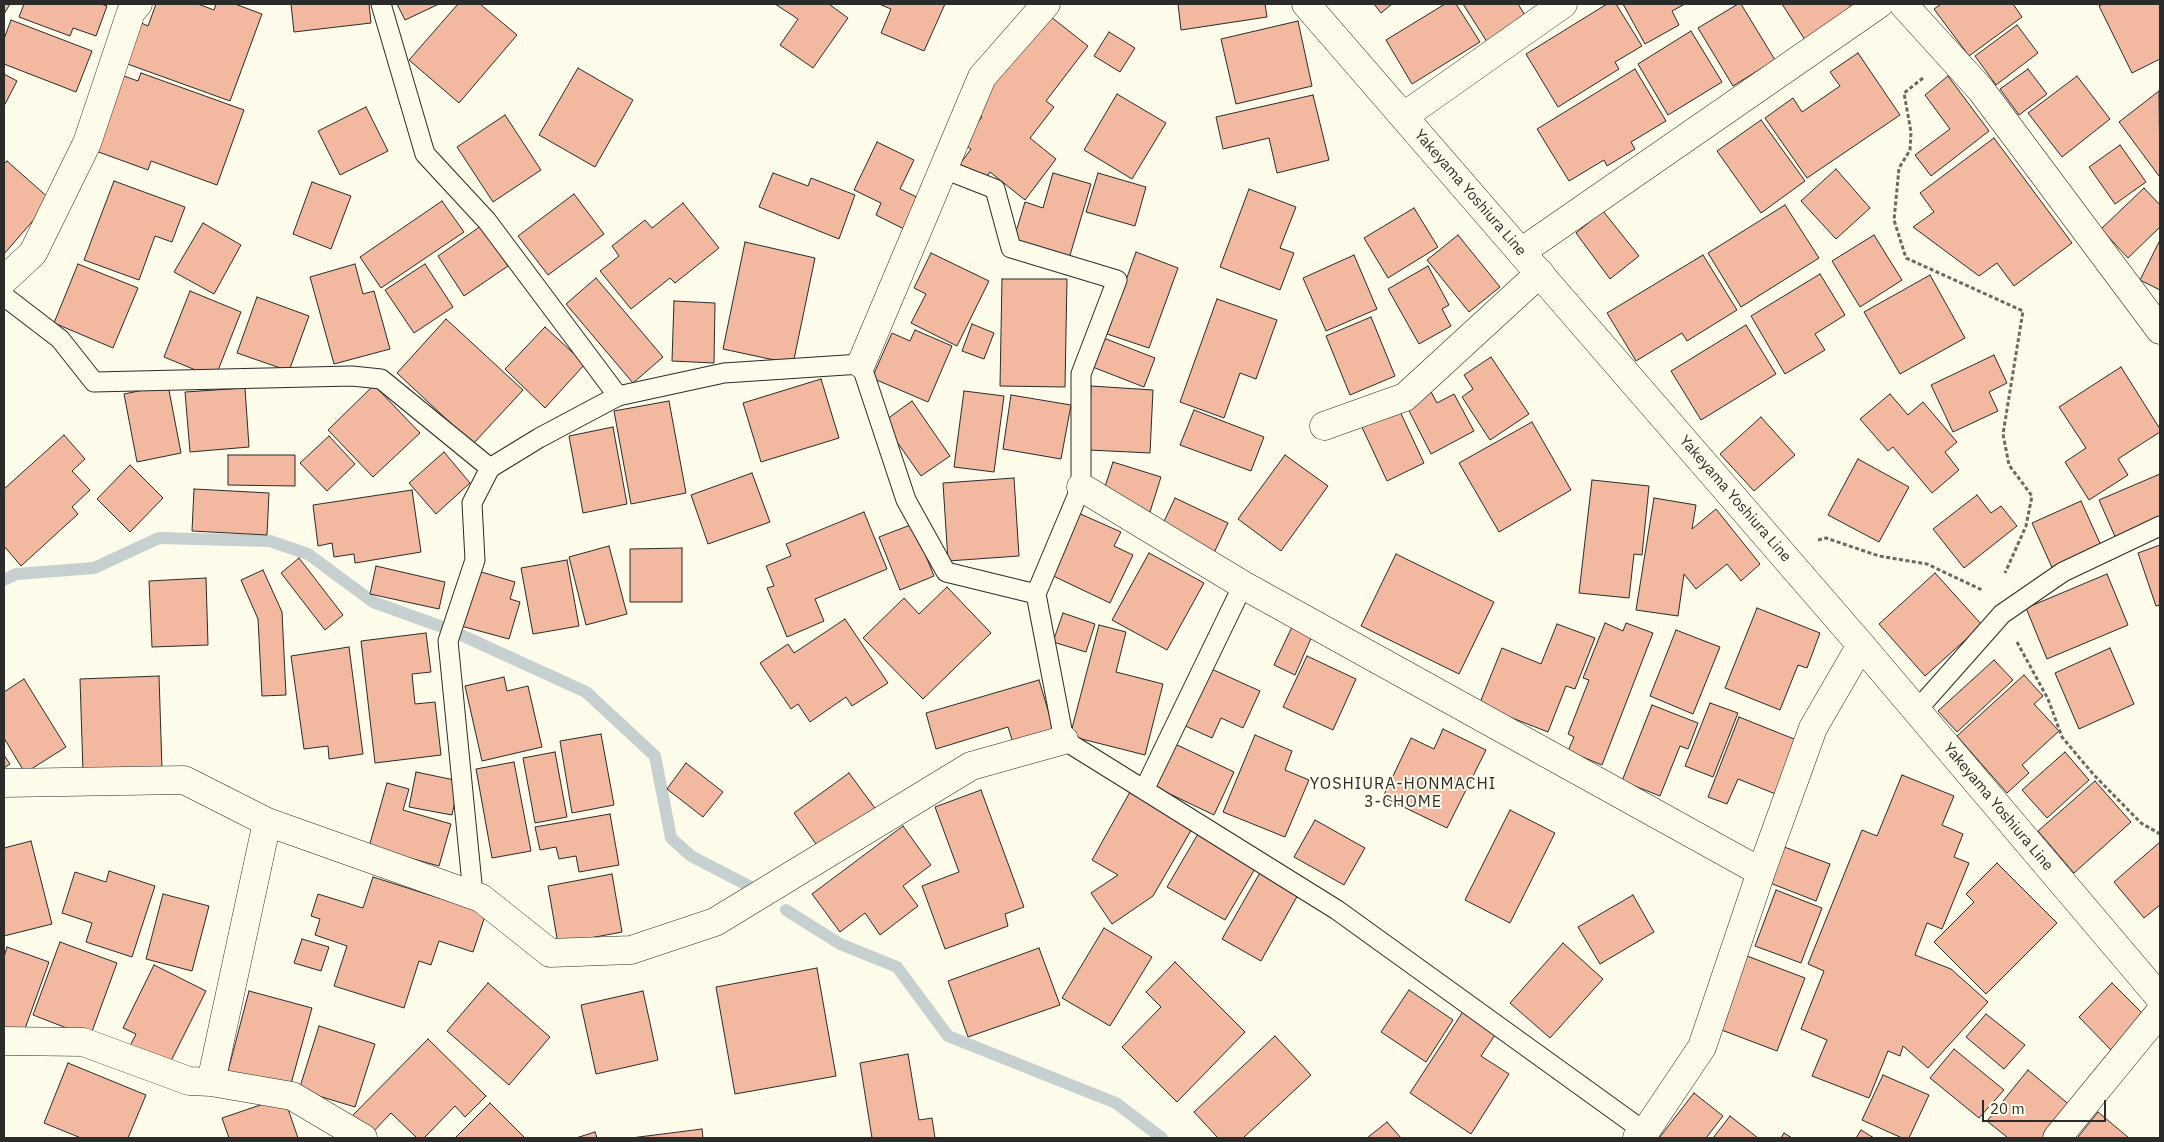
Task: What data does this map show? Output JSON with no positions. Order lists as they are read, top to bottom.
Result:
{
  "streets": {
    "street": ["Yakeyama Yoshiura Line"]
  },
  "districts": ["YOSHIURA-HONMACHI 3-CHOME"],
  "scale_bar": "20 m"
}
